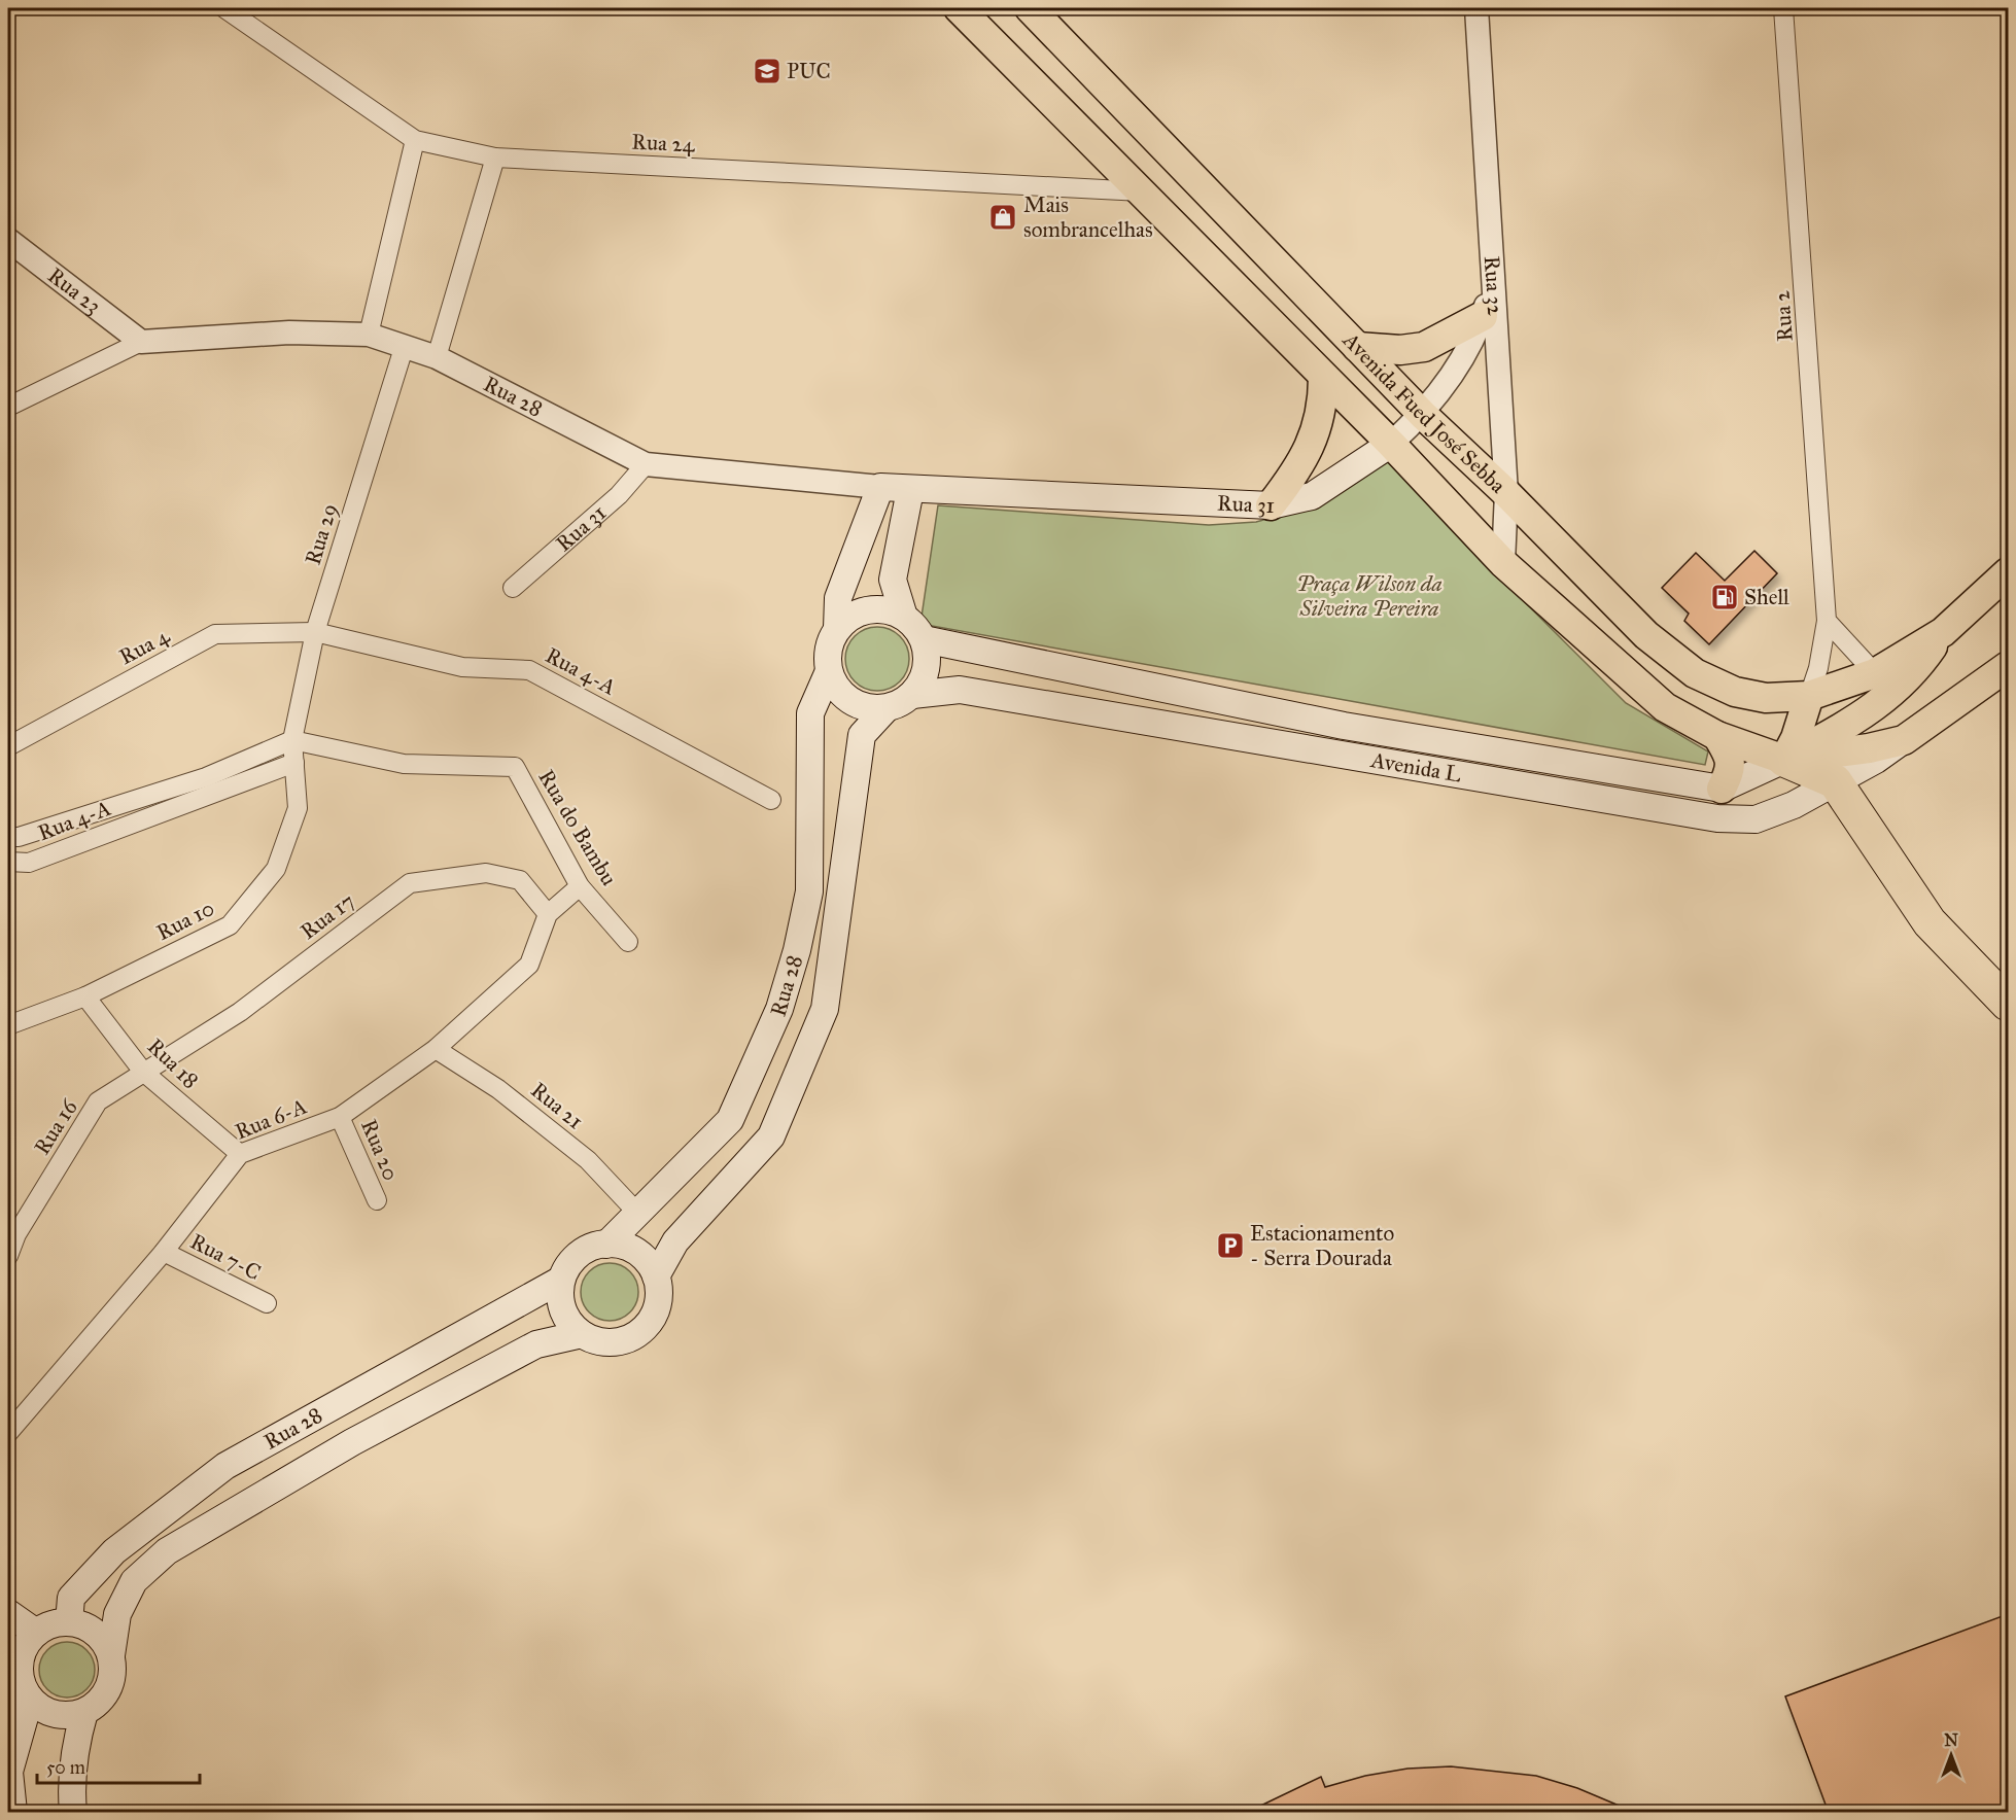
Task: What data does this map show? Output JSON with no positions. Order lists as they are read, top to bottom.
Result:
{
  "streets": {
    "main road": [
      "Rua 28",
      "Avenida Fued José Sebba",
      "Rua 31",
      "Avenida L"
    ],
    "street": [
      "Rua 24",
      "Rua 32",
      "Rua 23",
      "Rua 2",
      "Rua 29",
      "Rua 4",
      "Rua 4-A",
      "Rua do Bambu",
      "Rua 17",
      "Rua 10",
      "Rua 18",
      "Rua 21",
      "Rua 6-A",
      "Rua 16",
      "Rua 20",
      "Rua 7-C"
    ]
  },
  "crossings": [
    ["Rua 24", "Avenida Fued José Sebba"],
    ["Rua 32", "Avenida Fued José Sebba"],
    ["Rua 32", "Rua 31"],
    ["Rua 23", "Rua 28"],
    ["Rua 2", "Avenida Fued José Sebba"],
    ["Rua 28", "Rua 31"],
    ["Rua 28", "Rua 29"],
    ["Rua 28", "Avenida L"],
    ["Rua 28", "Rua 21"],
    ["Avenida Fued José Sebba", "Rua 31"],
    ["Rua 29", "Rua 4"],
    ["Rua 29", "Rua 4-A"],
    ["Rua 29", "Rua do Bambu"],
    ["Rua 29", "Rua 10"],
    ["Rua 4", "Rua 4-A"],
    ["Rua 4-A", "Rua do Bambu"],
    ["Rua 4-A", "Rua 10"],
    ["Rua do Bambu", "Rua 10"],
    ["Rua do Bambu", "Rua 6-A"],
    ["Rua 17", "Rua 18"],
    ["Rua 17", "Rua 6-A"],
    ["Rua 17", "Rua 16"],
    ["Rua 10", "Rua 18"],
    ["Rua 18", "Rua 6-A"],
    ["Rua 18", "Rua 16"],
    ["Rua 21", "Rua 6-A"],
    ["Rua 6-A", "Rua 20"],
    ["Rua 6-A", "Rua 7-C"]
  ],
  "parks": ["Praça Wilson da Silveira Pereira"],
  "places": {
    "school or university": ["PUC"],
    "shop": ["Mais sombrancelhas"],
    "fuel station": ["Shell"],
    "parking": ["Estacionamento - Serra Dourada"]
  },
  "scale_bar": "50 m",
  "north": "top"
}
